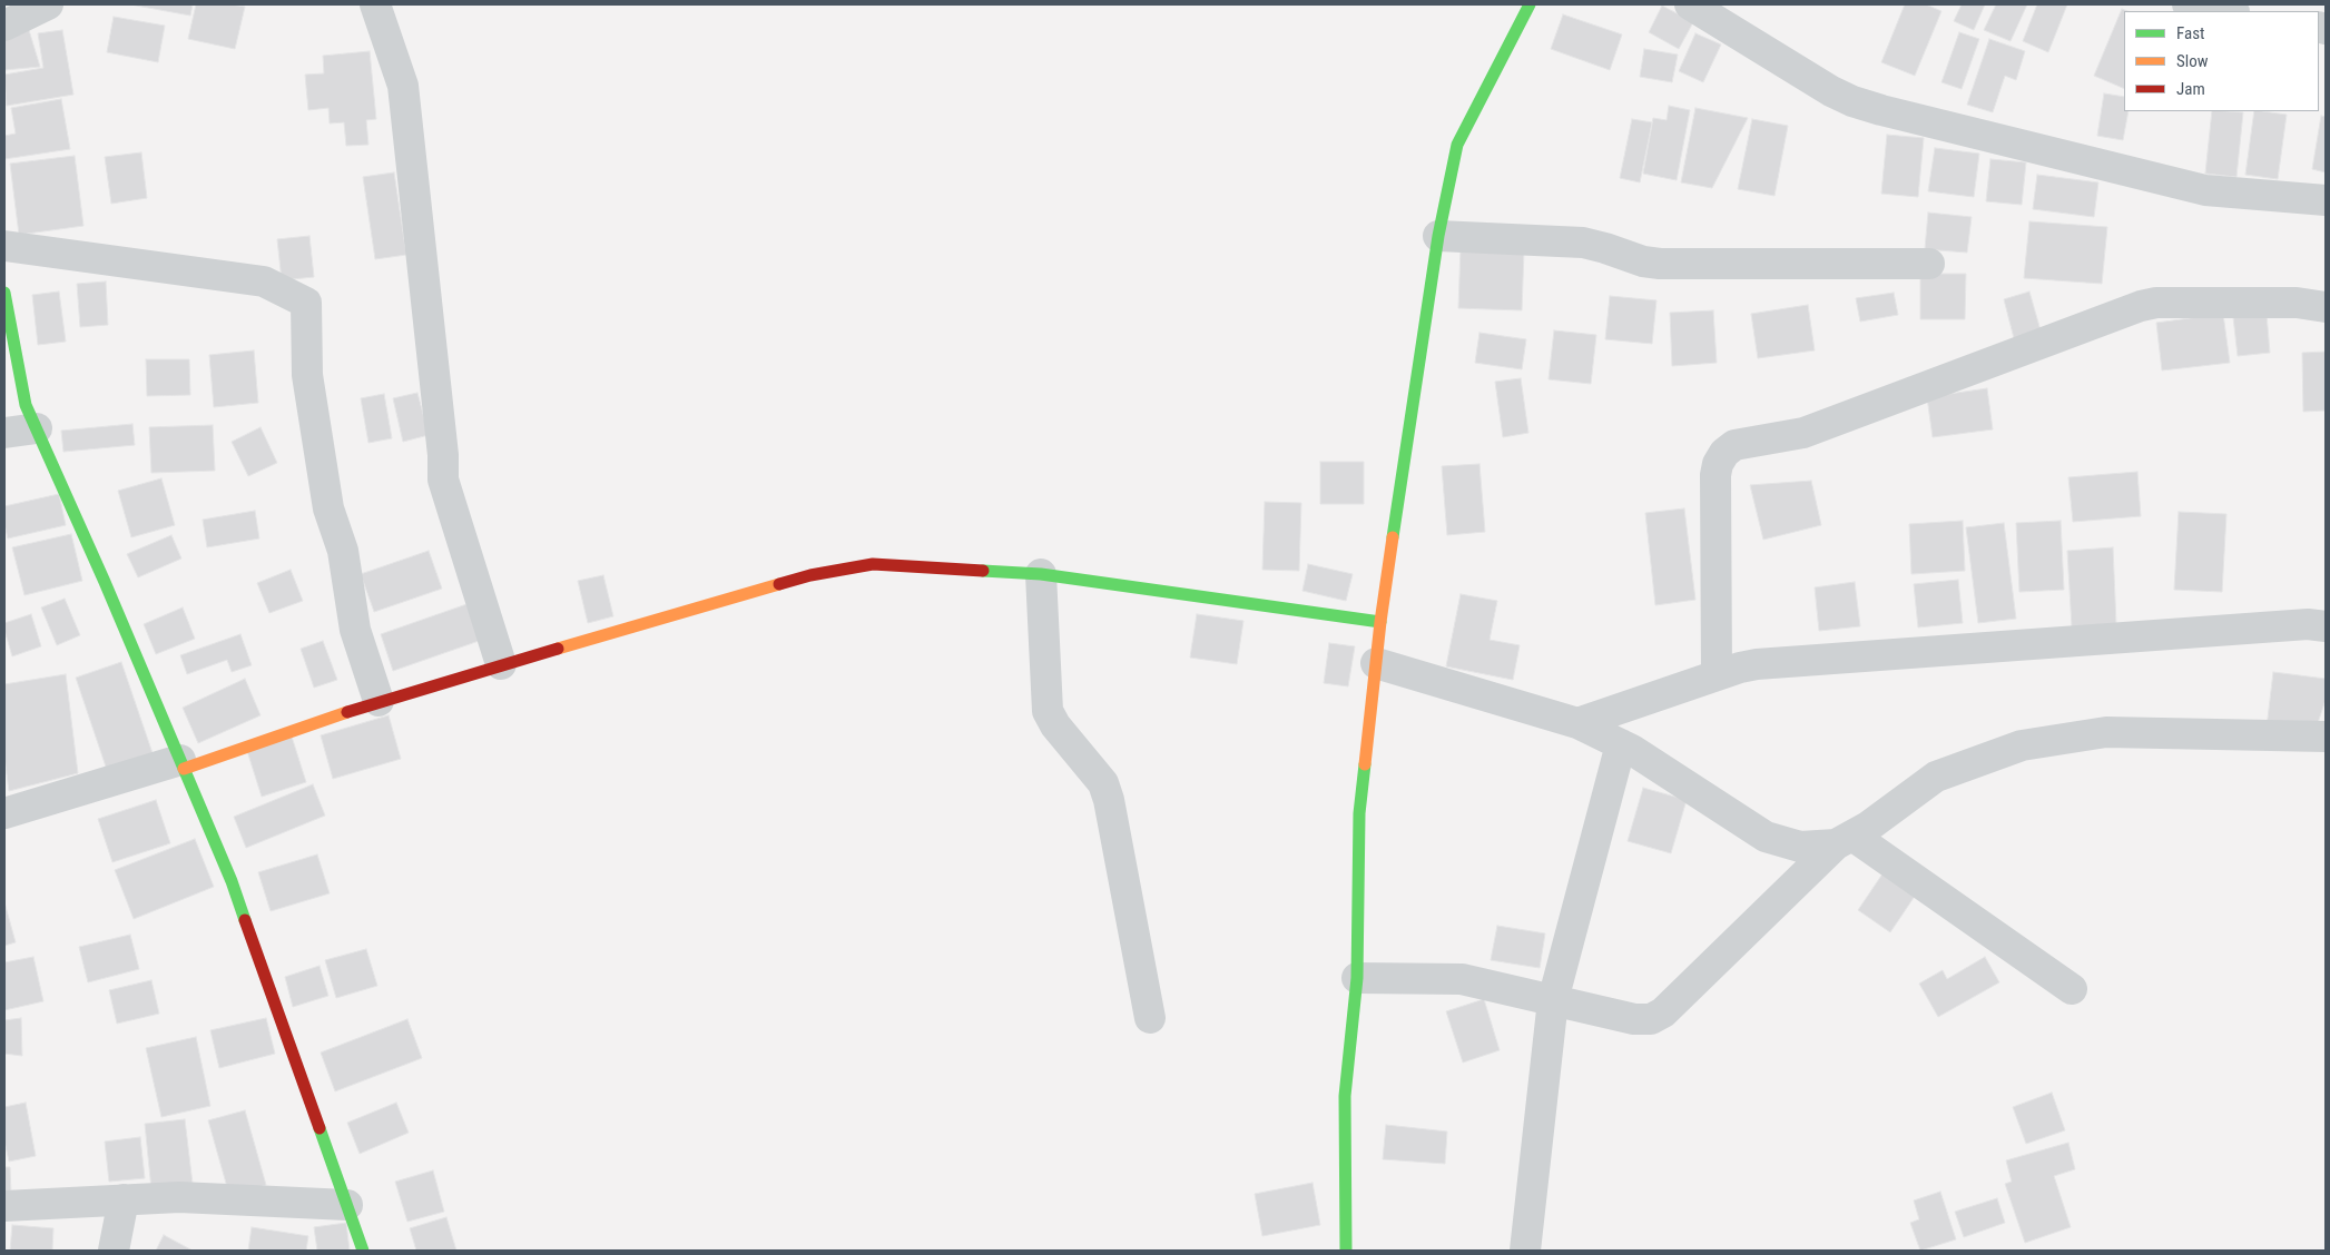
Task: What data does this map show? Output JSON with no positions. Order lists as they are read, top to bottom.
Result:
{
  "legend": ["Fast", "Slow", "Jam"]
}
